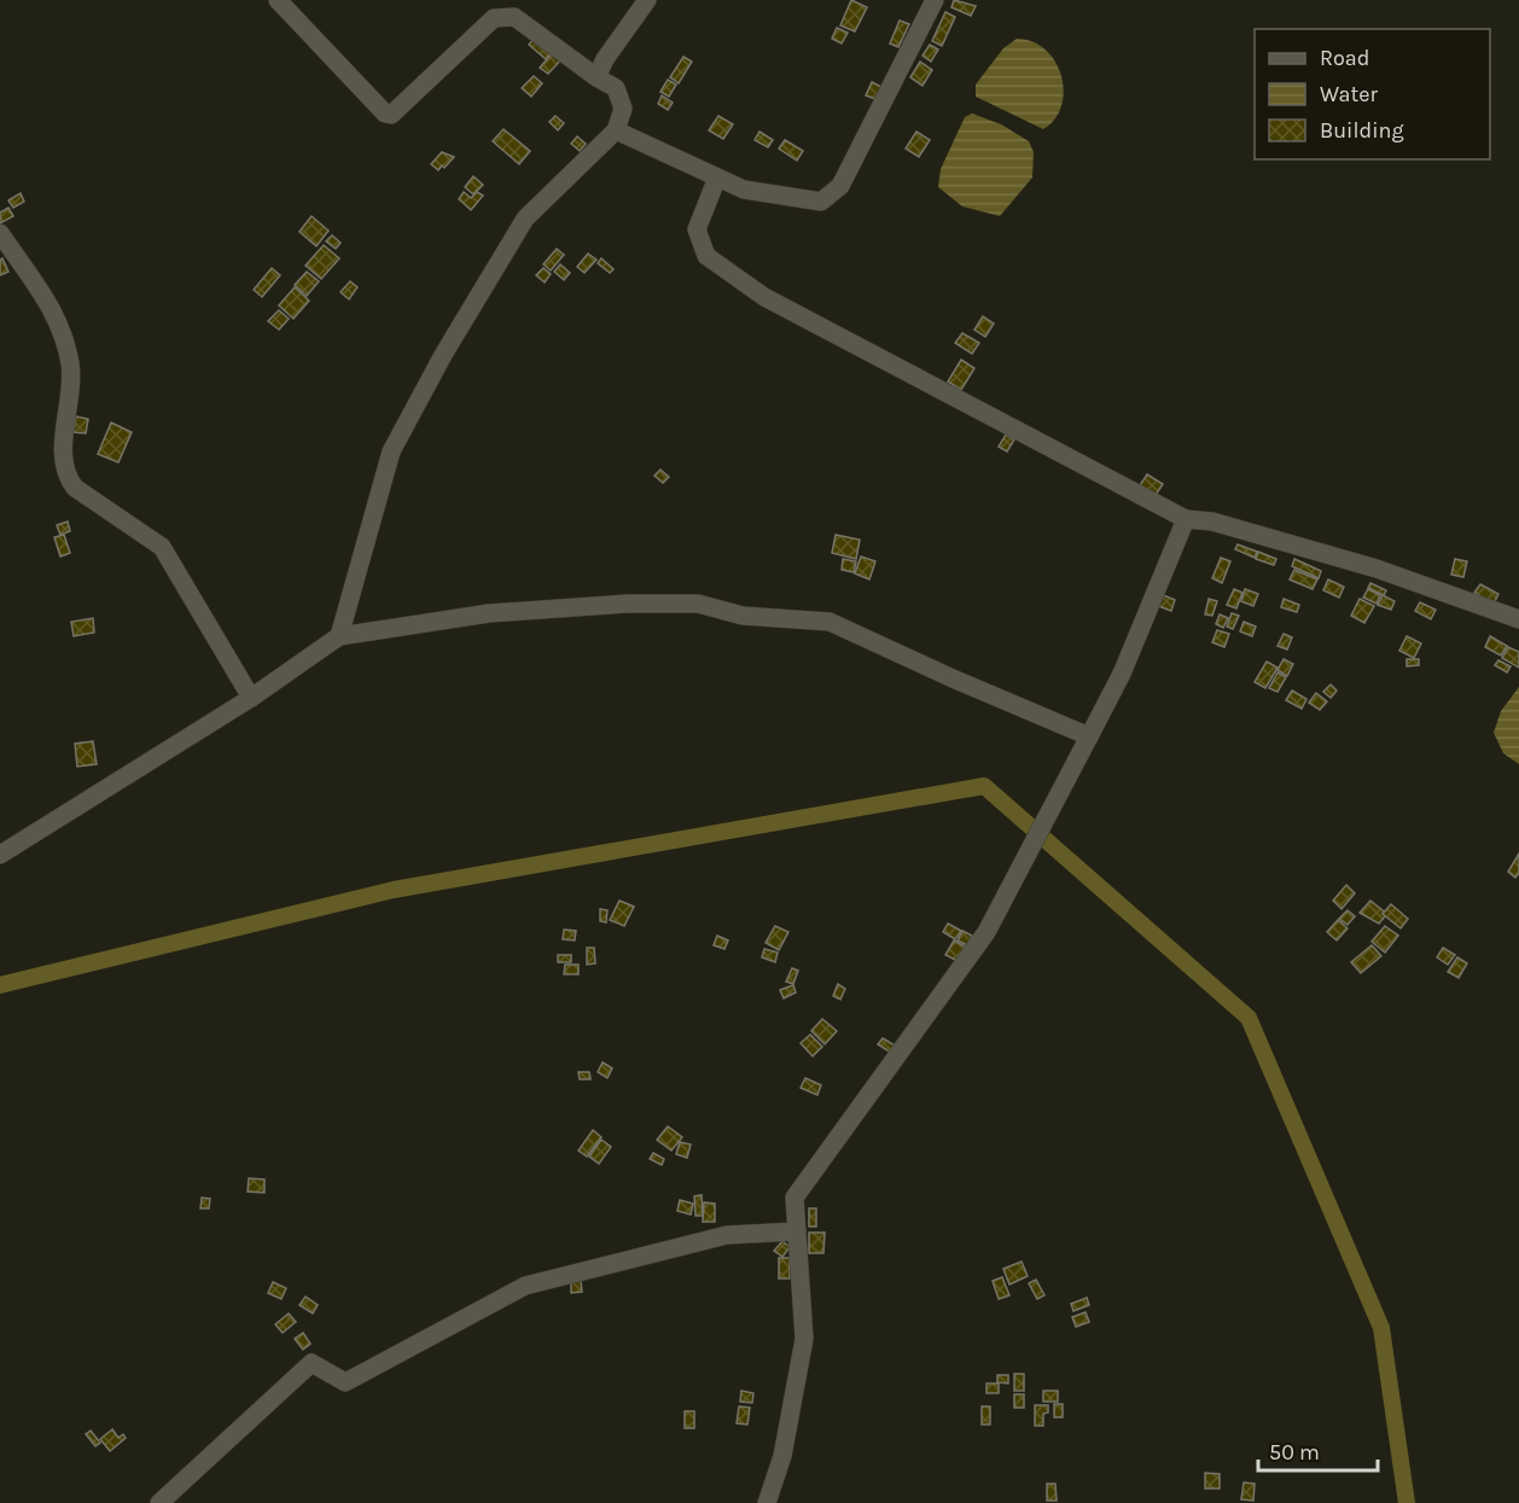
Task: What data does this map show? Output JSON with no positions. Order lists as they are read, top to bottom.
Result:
{
  "legend": ["Road", "Water", "Building"],
  "scale_bar": "50 m"
}
